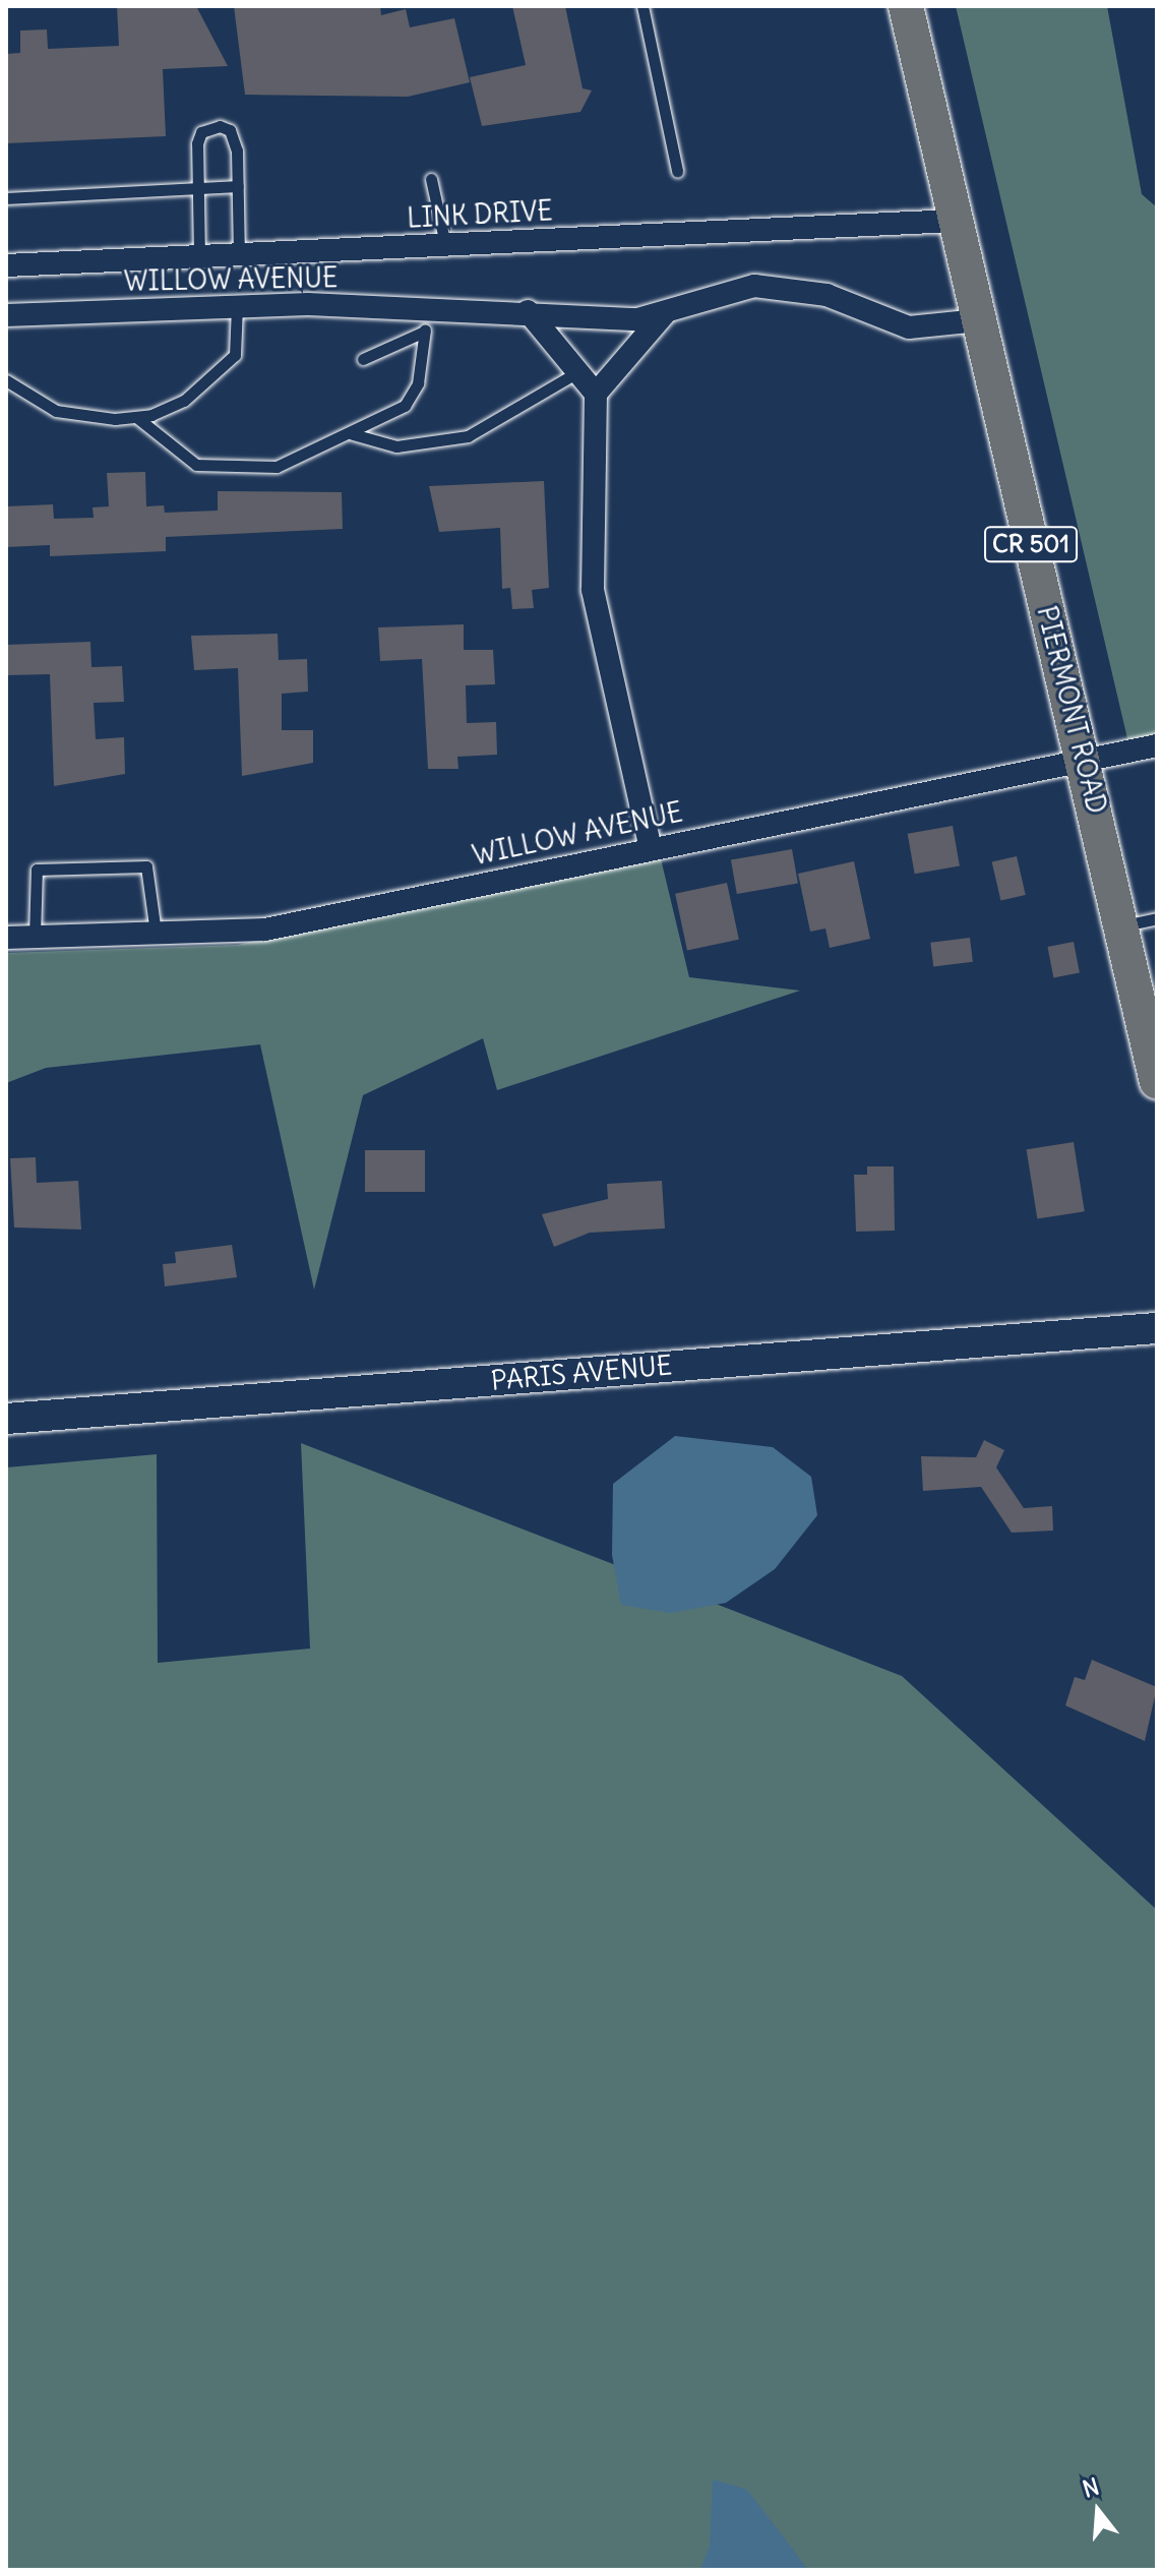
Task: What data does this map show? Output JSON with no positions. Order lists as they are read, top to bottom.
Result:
{
  "streets": {
    "main road": ["CR 501", "PIERMONT ROAD"],
    "street": ["LINK DRIVE", "WILLOW AVENUE", "PARIS AVENUE"]
  },
  "crossings": [
    ["LINK DRIVE", "PIERMONT ROAD"],
    ["WILLOW AVENUE", "PIERMONT ROAD"]
  ],
  "north": "top"
}
